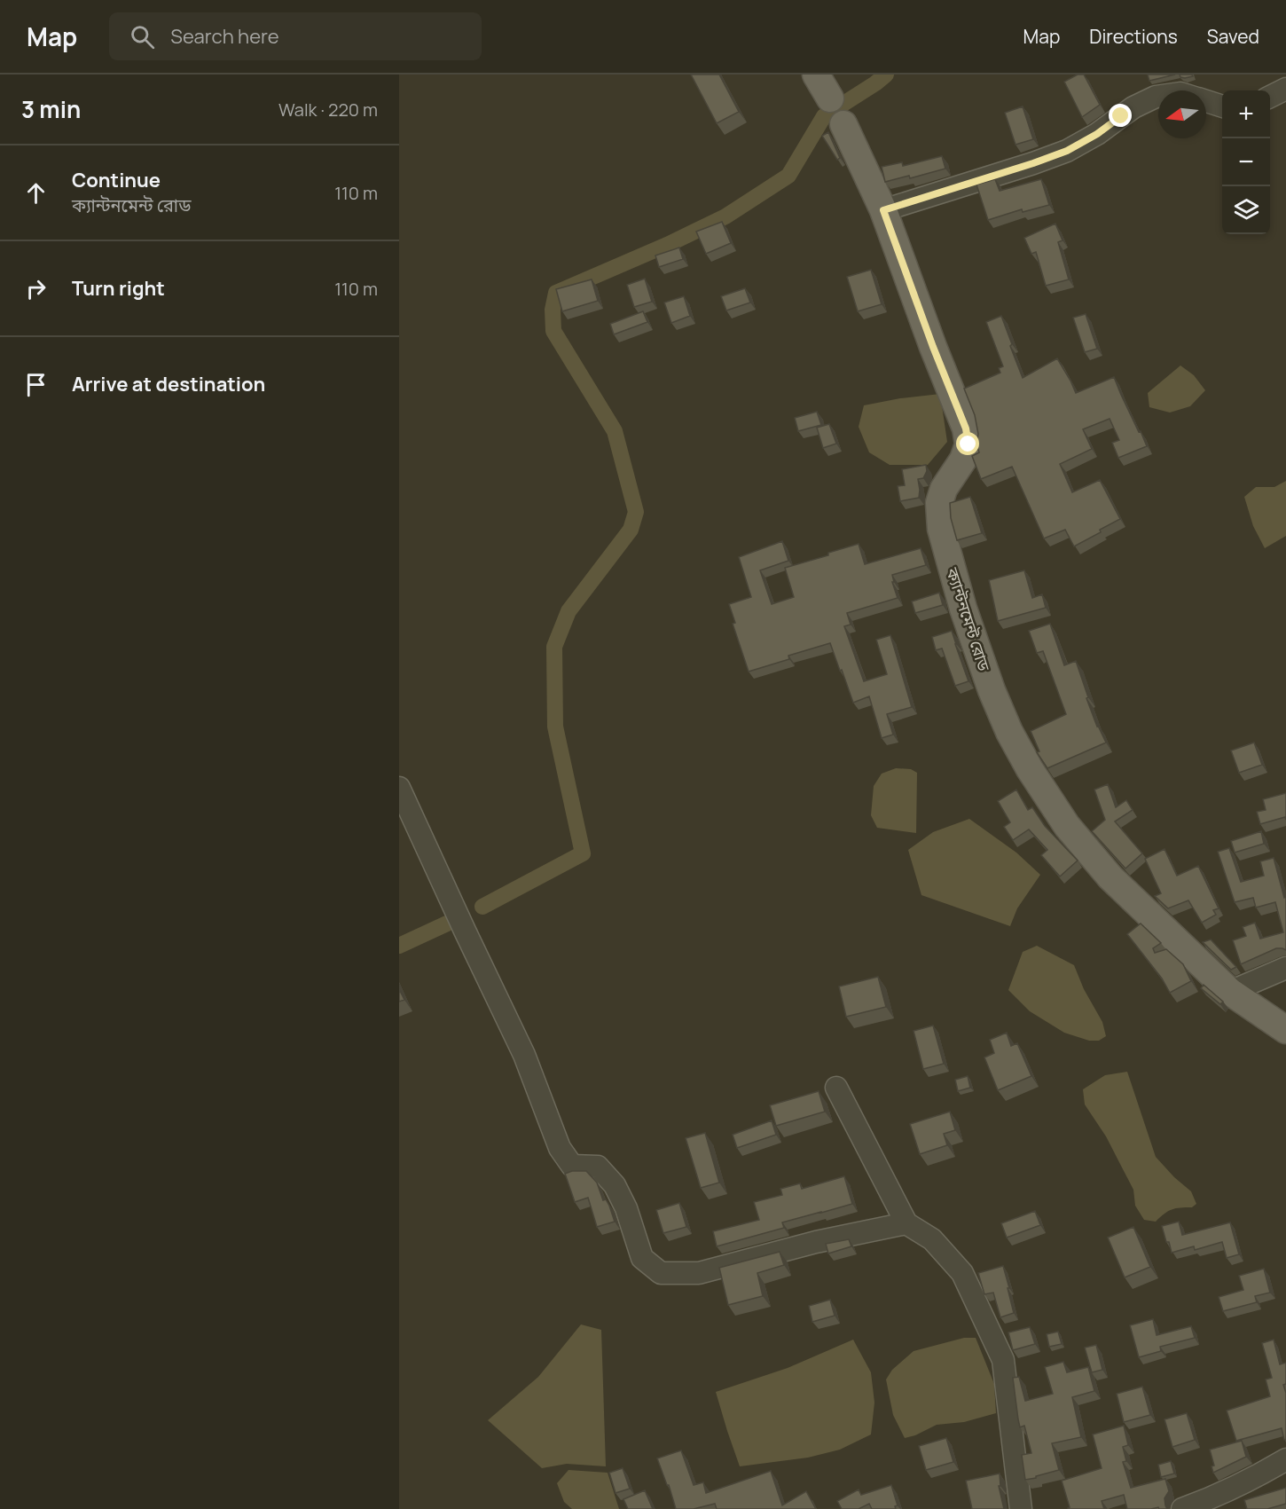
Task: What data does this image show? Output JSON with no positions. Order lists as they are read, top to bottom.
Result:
{
  "streets": {
    "main road": ["ক্যান্টনমেন্ট রোড"]
  },
  "north": "left",
  "page": {
    "header": "Map",
    "search": "Search here",
    "nav": ["Map", "Directions", "Saved"],
    "heading": ["3 min", "Walk · 220 m"],
    "map_buttons": ["+", "−"],
    "list": [
      ["Continue", "ক্যান্টনমেন্ট রোড", "110 m"],
      ["Turn right", "110 m"],
      "Arrive at destination"
    ]
  }
}
